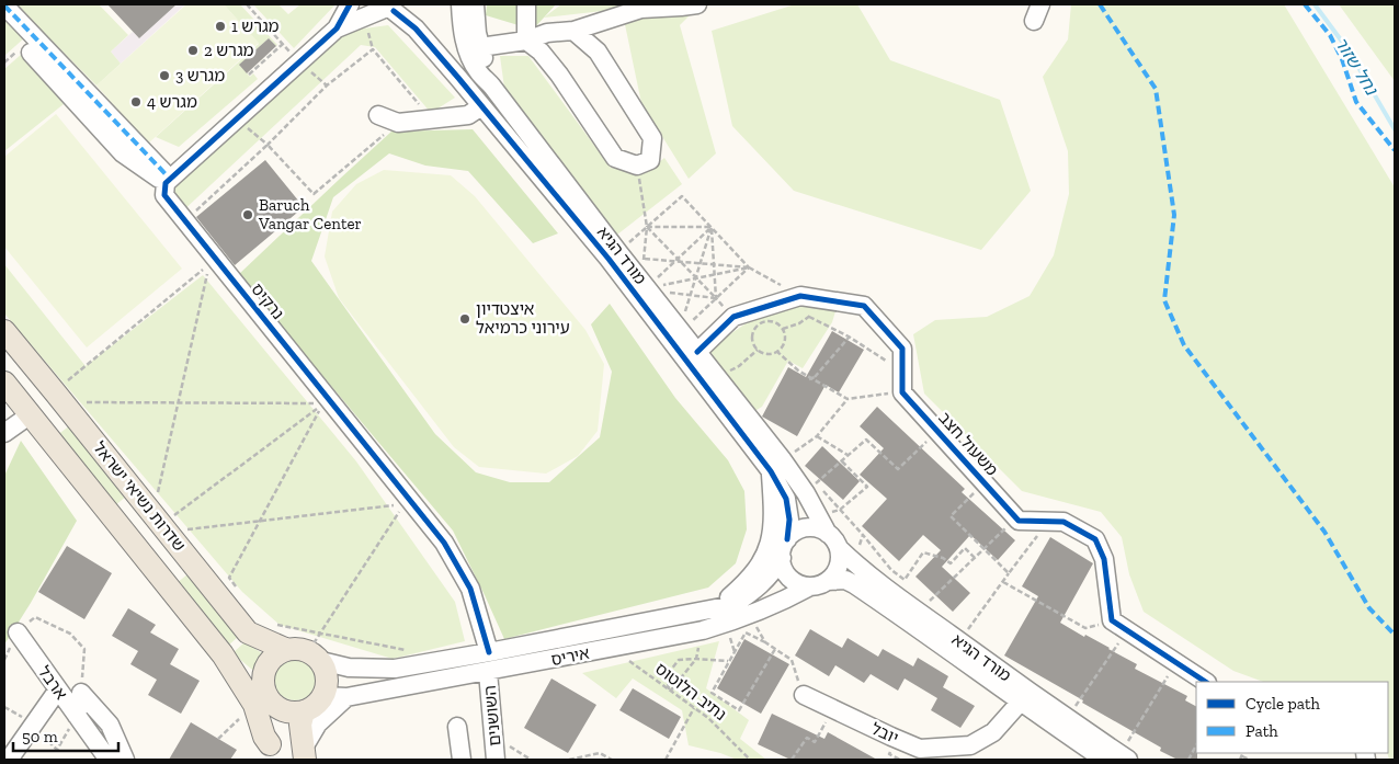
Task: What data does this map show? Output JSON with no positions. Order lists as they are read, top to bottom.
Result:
{
  "streets": {
    "main road": ["שדרות נשיאי ישראל"],
    "street": [
      "מורד הגיא",
      "נרקיס",
      "משעול חצב",
      "איריס",
      "ארבל",
      "השושנים",
      "יובל"
    ],
    "path": ["נתיב הלוטוס"]
  },
  "crossings": [
    ["מורד הגיא", "איריס"],
    ["מורד הגיא", "יובל"],
    ["נרקיס", "איריס"],
    ["שדרות נשיאי ישראל", "איריס"],
    ["איריס", "נתיב הלוטוס"],
    ["איריס", "השושנים"]
  ],
  "water": ["נחל שזור"],
  "places": [
    "מגרש 1",
    "מגרש 2",
    "מגרש 3",
    "מגרש 4",
    "Baruch Vangar Center",
    "איצטדיון עירוני כרמיאל"
  ],
  "legend": ["Cycle path", "Path"],
  "scale_bar": "50 m"
}
